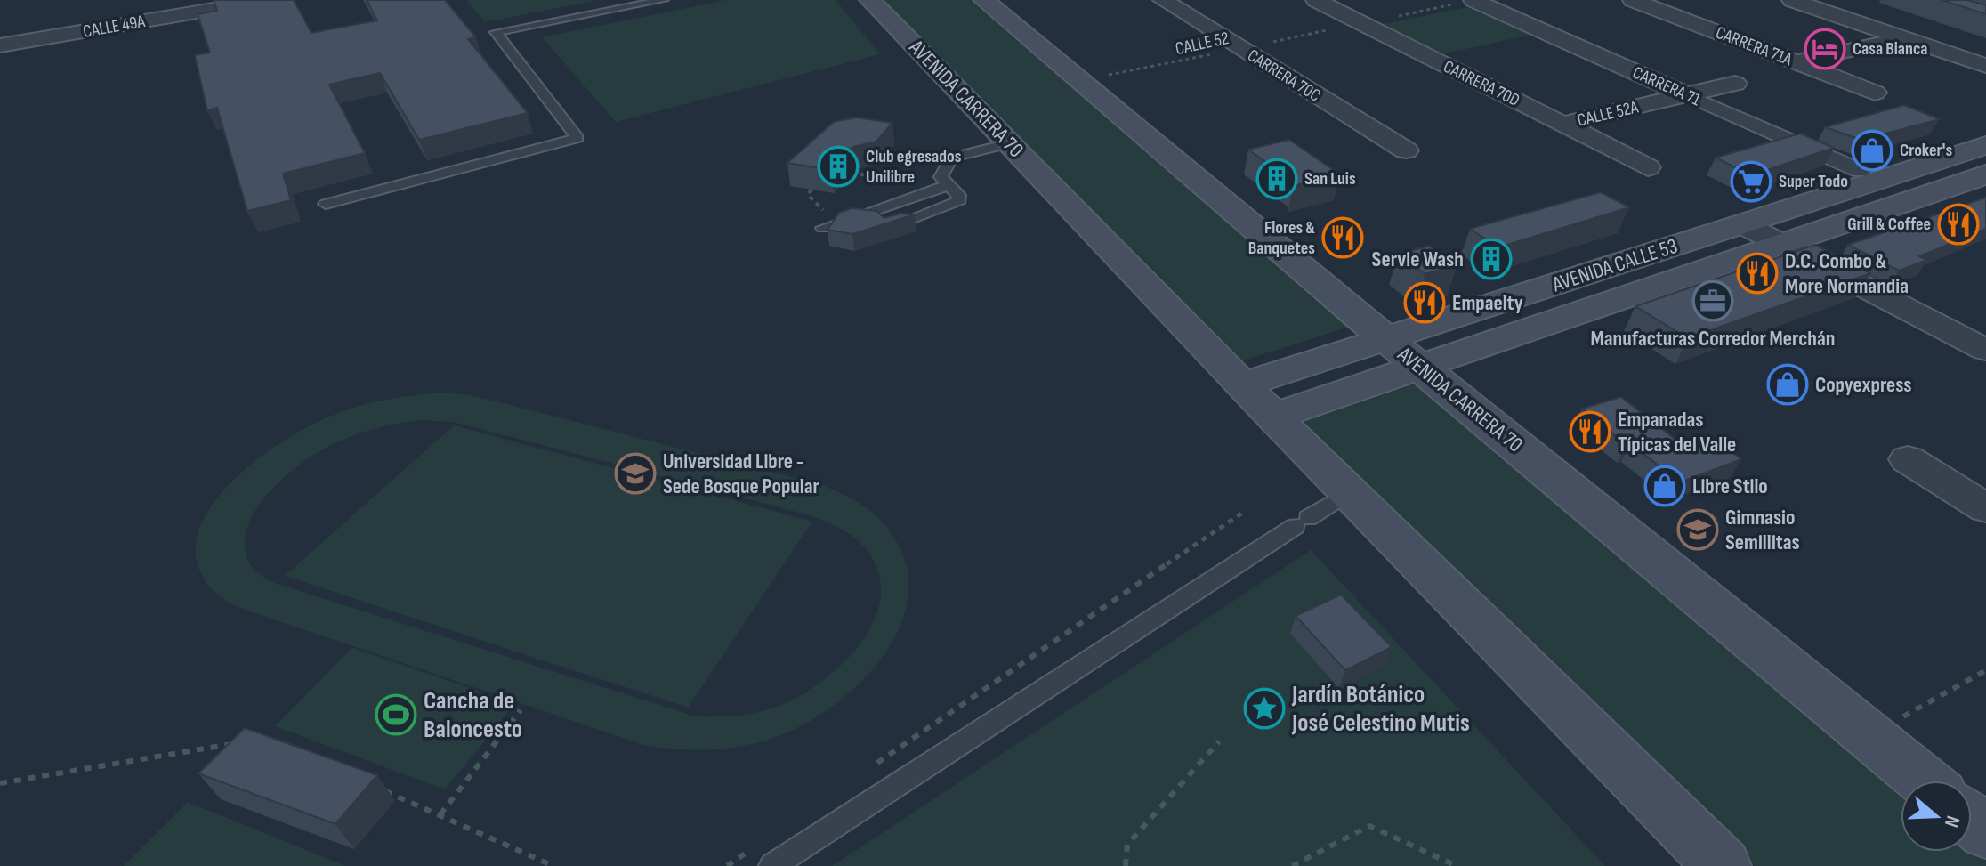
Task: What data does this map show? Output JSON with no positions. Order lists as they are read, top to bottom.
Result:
{
  "streets": {
    "main road": ["AVENIDA CARRERA 70", "AVENIDA CALLE 53"],
    "street": [
      "CALLE 49A",
      "CARRERA 71A",
      "CARRERA 70C",
      "CARRERA 70D",
      "CARRERA 71",
      "CALLE 52A"
    ],
    "path": ["CALLE 52"]
  },
  "crossings": [
    ["CALLE 52", "CARRERA 70C"],
    ["CALLE 52", "CARRERA 70D"],
    ["CALLE 52", "CARRERA 71"],
    ["CARRERA 70D", "CALLE 52A"],
    ["CARRERA 71", "CALLE 52A"],
    ["AVENIDA CARRERA 70", "AVENIDA CALLE 53"]
  ],
  "places": {
    "hotel": ["Casa Bianca"],
    "shop": ["Croker's", "Copyexpress", "Libre Stilo"],
    "building": ["Club egresados Unilibre", "San Luis", "Servie Wash"],
    "supermarket": ["Super Todo"],
    "restaurant": [
      "Grill & Coffee",
      "Flores & Banquetes",
      "D.C. Combo & More Normandia",
      "Empaelty",
      "Empanadas Típicas del Valle"
    ],
    "office": ["Manufacturas Corredor Merchán"],
    "school or university": ["Universidad Libre - Sede Bosque Popular", "Gimnasio Semillitas"],
    "place": ["Jardín Botánico José Celestino Mutis"],
    "sports": ["Cancha de Baloncesto"]
  },
  "north": "right"
}
